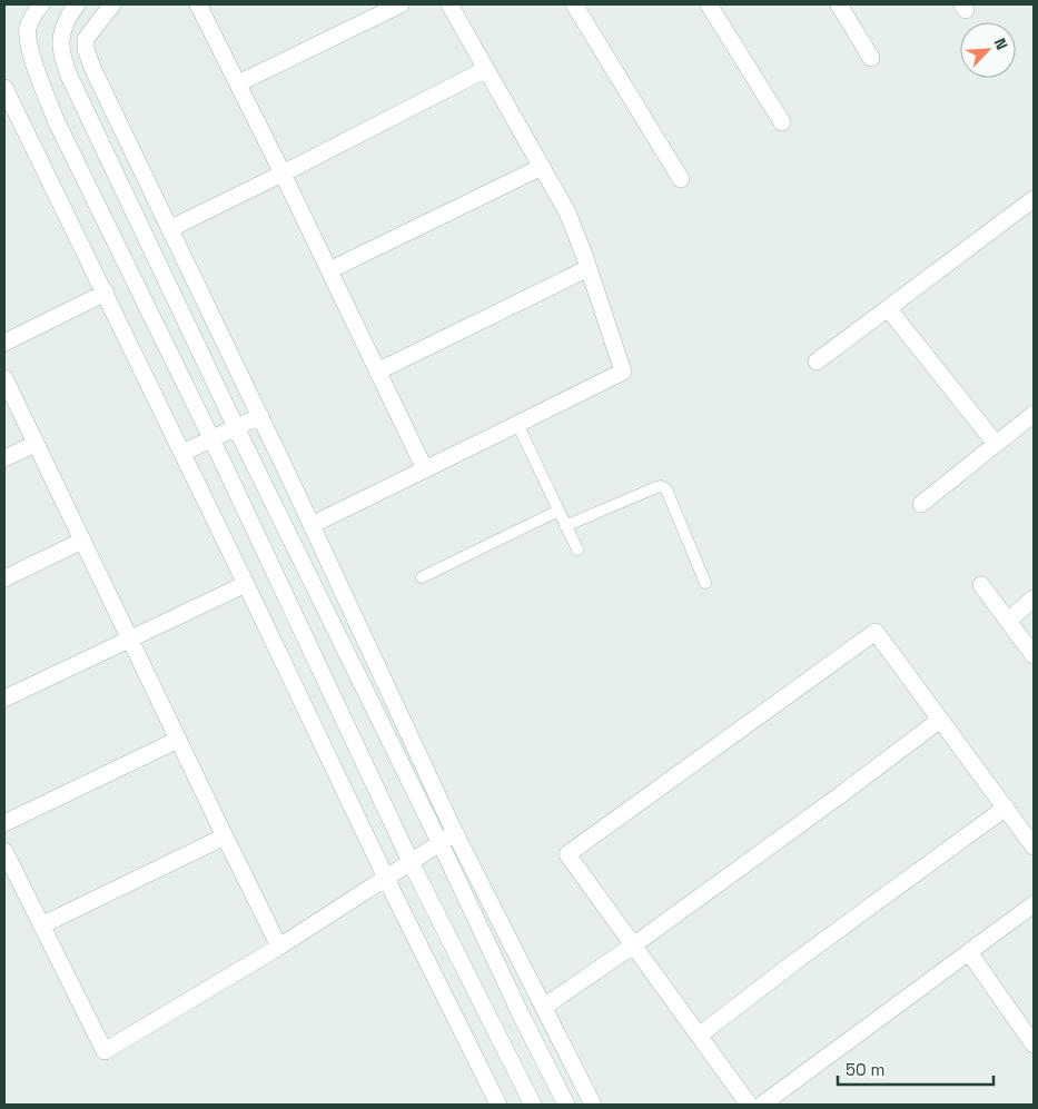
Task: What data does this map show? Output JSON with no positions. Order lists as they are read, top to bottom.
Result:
{
  "scale_bar": "50 m",
  "north": "top right"
}
